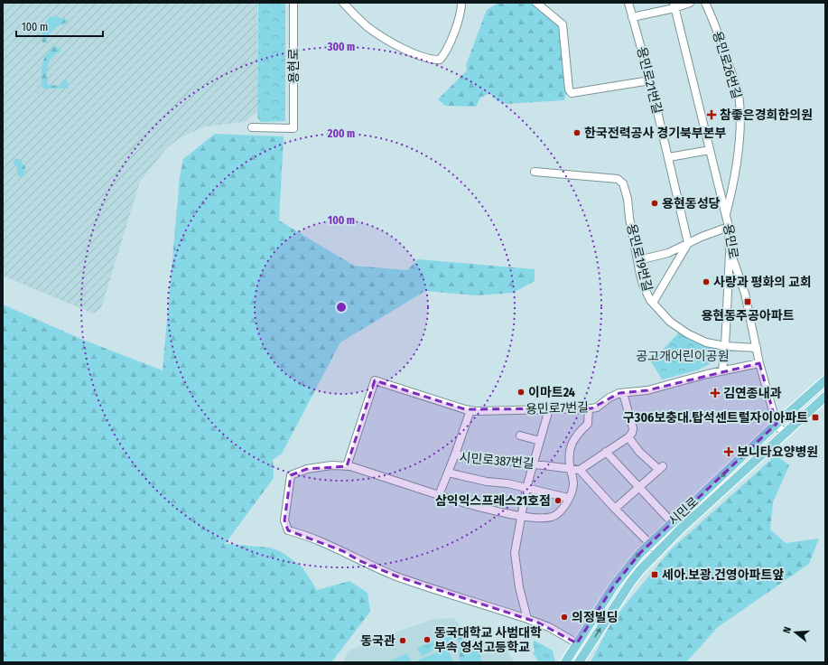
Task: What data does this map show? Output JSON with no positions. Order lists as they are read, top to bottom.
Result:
{
  "streets": {
    "main road": ["시민로"],
    "street": [
      "용민로26번길",
      "용현로",
      "용민로21번길",
      "용민로",
      "용민로19번길",
      "용민로7번길",
      "시민로387번길"
    ]
  },
  "crossings": [
    ["용민로26번길", "용민로"],
    ["용민로", "용민로19번길"],
    ["용민로", "용민로7번길"],
    ["용민로", "시민로"]
  ],
  "parks": ["공고개어린이공원"],
  "places": {
    "health": ["참좋은경희한의원", "김연종내과", "보니타요양병원"],
    "other": [
      "한국전력공사 경기북부본부",
      "용현동성당",
      "사랑과 평화의 교회",
      "이마트24",
      "삼익익스프레스21호점",
      "의정빌딩",
      "동국대학교 사범대학 부속 영석고등학교",
      "동국관"
    ],
    "transit": ["용현동주공아파트", "구306보충대.탑석센트럴자이아파트", "세아.보광.건영아파트앞"]
  },
  "scale_bar": "100 m",
  "north": "left",
  "rings": ["300 m", "200 m", "100 m"]
}
